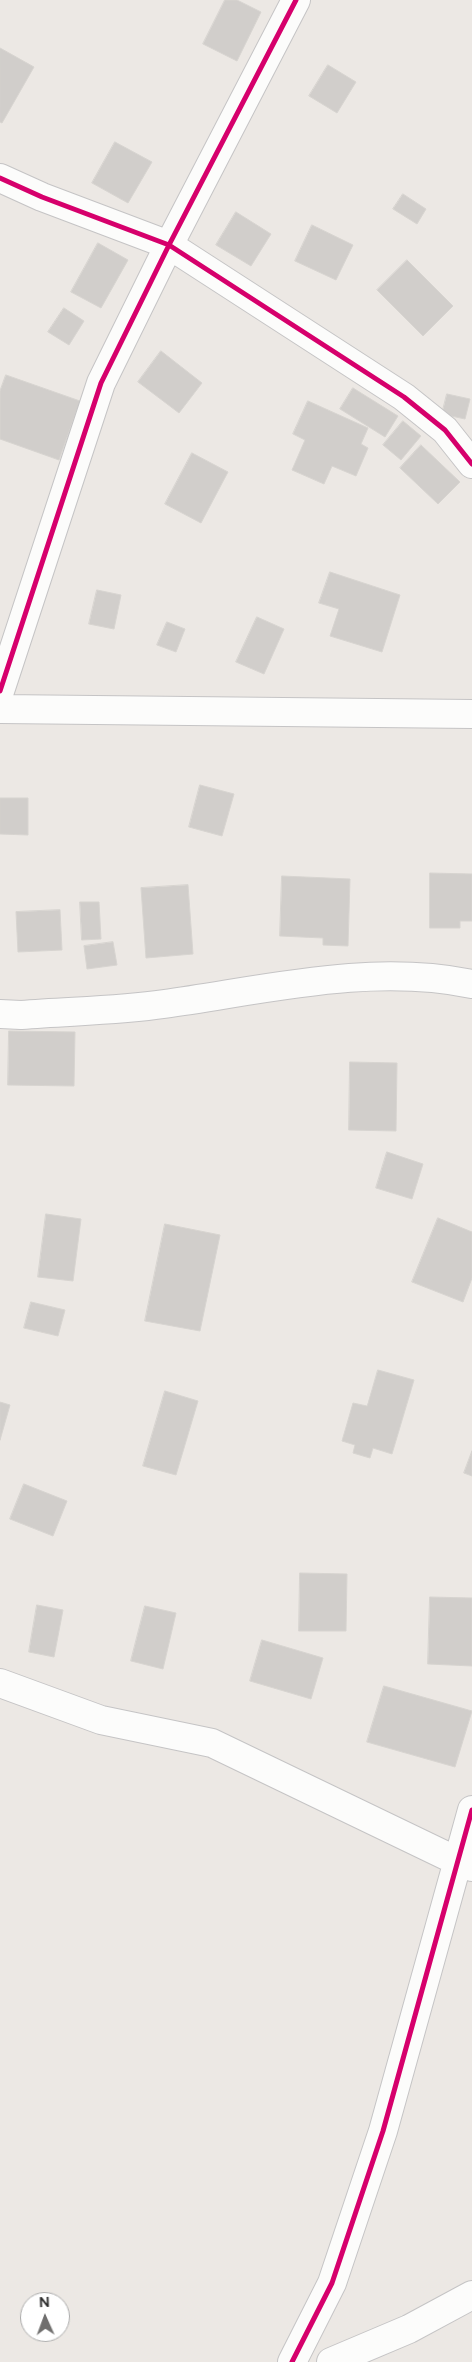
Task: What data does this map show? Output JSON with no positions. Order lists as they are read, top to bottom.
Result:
{
  "north": "top"
}
